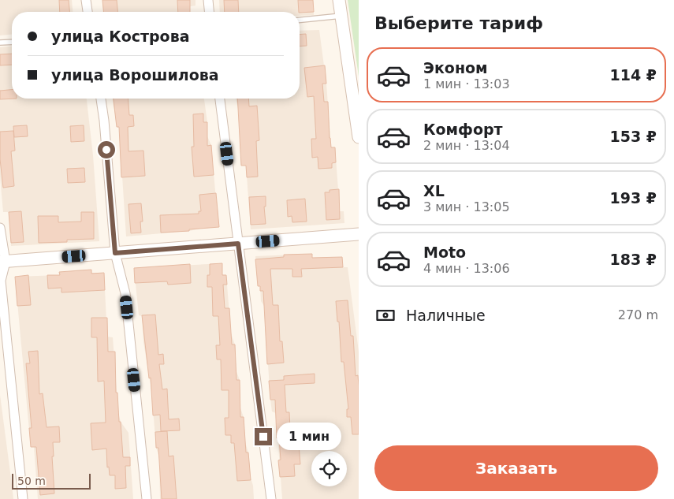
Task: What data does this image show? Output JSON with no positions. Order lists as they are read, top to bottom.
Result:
{
  "scale_bar": "50 m",
  "page": {
    "heading": "Выберите тариф",
    "banner": ["улица Кострова", "улица Ворошилова"],
    "list": [
      {
        "name": "Эконом",
        "note": "1 мин · 13:03",
        "value": "114 ₽"
      },
      {
        "name": "Комфорт",
        "note": "2 мин · 13:04",
        "value": "153 ₽"
      },
      {
        "name": "XL",
        "note": "3 мин · 13:05",
        "value": "193 ₽"
      },
      {
        "name": "Moto",
        "note": "4 мин · 13:06",
        "value": "183 ₽"
      }
    ],
    "pay": ["Наличные", "270 m"],
    "bubble": "1 мин",
    "buttons": "Заказать",
    "scale": "50 m"
  }
}
